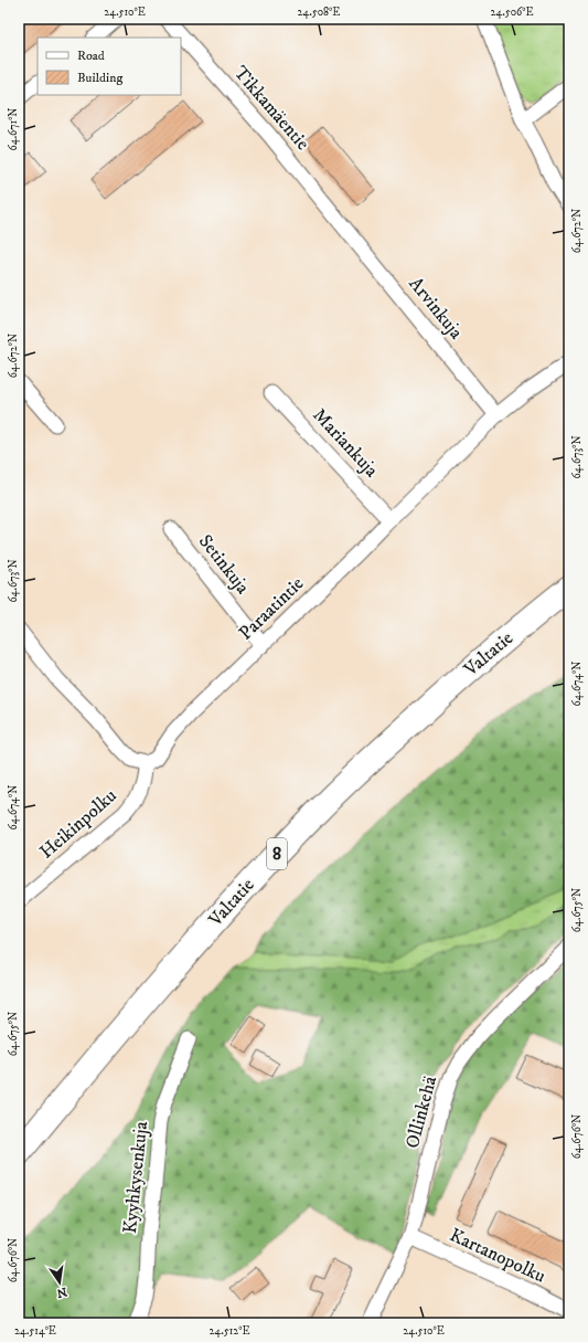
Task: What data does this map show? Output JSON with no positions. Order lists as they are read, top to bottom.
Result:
{
  "streets": {
    "highway": ["Valtatie", "8"],
    "street": [
      "Tikkamäentie",
      "Arvinkuja",
      "Mariankuja",
      "Setinkuja",
      "Paraatintie",
      "Heikinpolku",
      "Ollinkehä",
      "Kyyhkysenkuja",
      "Kartanopolku"
    ]
  },
  "crossings": [
    ["Tikkamäentie", "Arvinkuja"],
    ["Arvinkuja", "Paraatintie"],
    ["Mariankuja", "Paraatintie"],
    ["Setinkuja", "Paraatintie"],
    ["Paraatintie", "Heikinpolku"],
    ["Ollinkehä", "Kartanopolku"]
  ],
  "legend": ["Road", "Building"],
  "north": "bottom",
  "coordinates": [
    "24.510°E",
    "24.508°E",
    "24.506°E",
    "64.671°N",
    "64.672°N",
    "64.673°N",
    "64.674°N",
    "64.675°N",
    "64.676°N",
    "24.514°E",
    "24.512°E"
  ]
}
